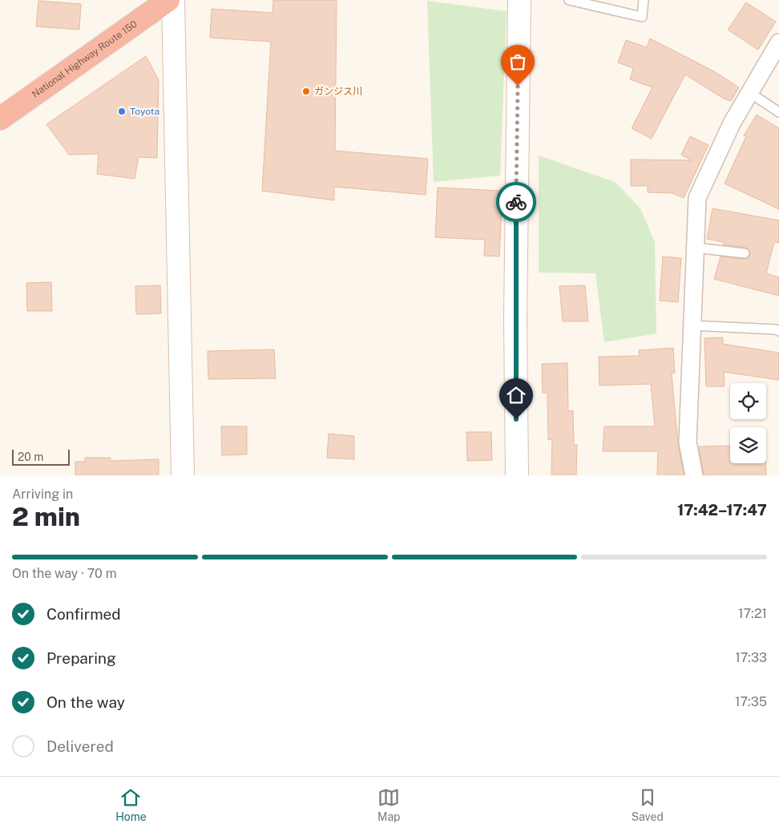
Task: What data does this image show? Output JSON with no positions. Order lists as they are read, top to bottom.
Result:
{
  "streets": {
    "highway": ["National Highway Route 150"]
  },
  "places": ["ガンジス川", "Toyota"],
  "scale_bar": "20 m",
  "page": {
    "scale": "20 m",
    "heading": ["2 min", "Arriving in", "17:42–17:47"],
    "bar": "On the way · 70 m",
    "list": [
      ["Confirmed", "17:21"],
      ["Preparing", "17:33"],
      ["On the way", "17:35"],
      "Delivered"
    ],
    "tabs": ["Home", "Map", "Saved"]
  }
}
